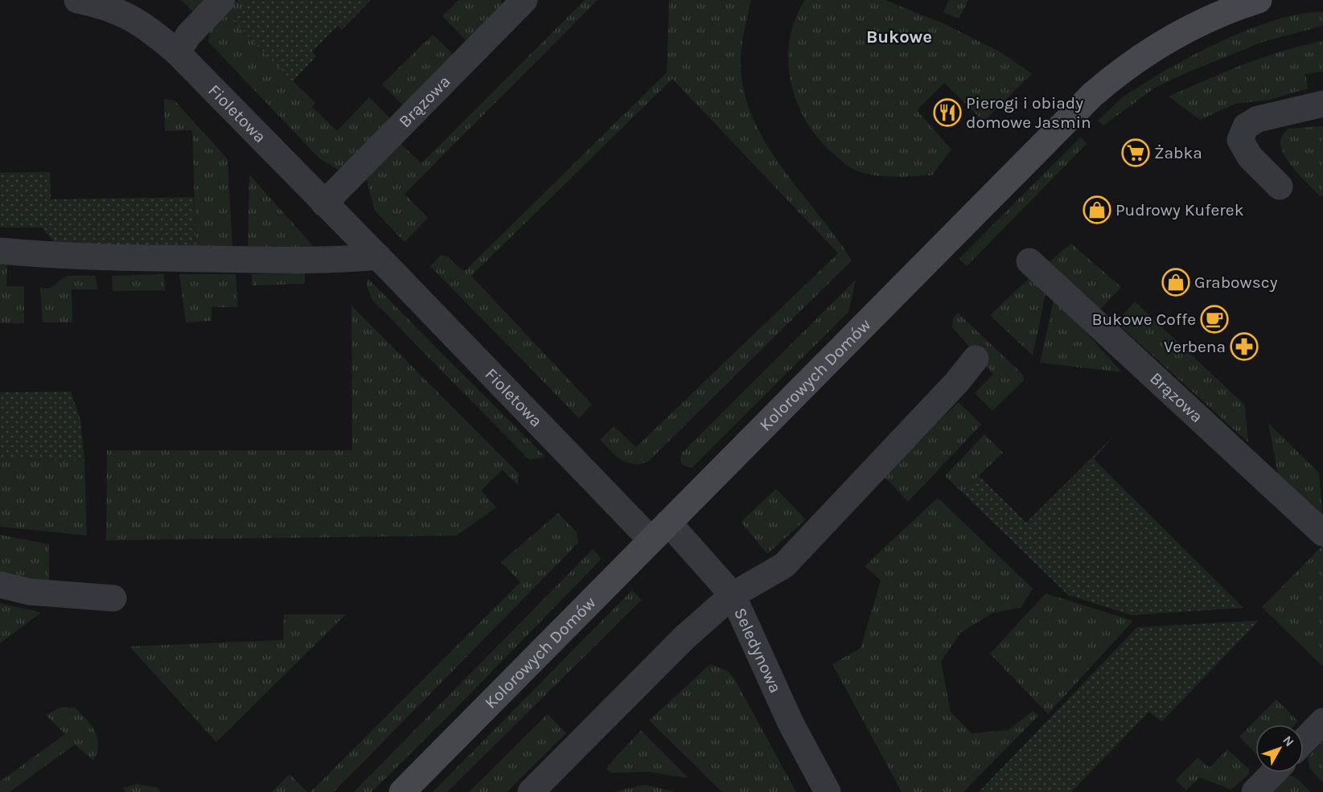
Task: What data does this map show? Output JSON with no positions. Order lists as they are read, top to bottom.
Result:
{
  "streets": {
    "street": [
      "Brązowa",
      "Fioletowa",
      "Kolorowych Domów",
      "Seledynowa"
    ]
  },
  "crossings": [
    ["Brązowa", "Fioletowa"],
    ["Fioletowa", "Kolorowych Domów"],
    ["Fioletowa", "Seledynowa"],
    ["Kolorowych Domów", "Seledynowa"]
  ],
  "districts": ["Bukowe"],
  "places": {
    "restaurant": ["Pierogi i obiady domowe Jasmin"],
    "supermarket": ["Żabka"],
    "shop": ["Pudrowy Kuferek", "Grabowscy"],
    "cafe": ["Bukowe Coffe"],
    "pharmacy": ["Verbena"]
  },
  "north": "top right"
}
